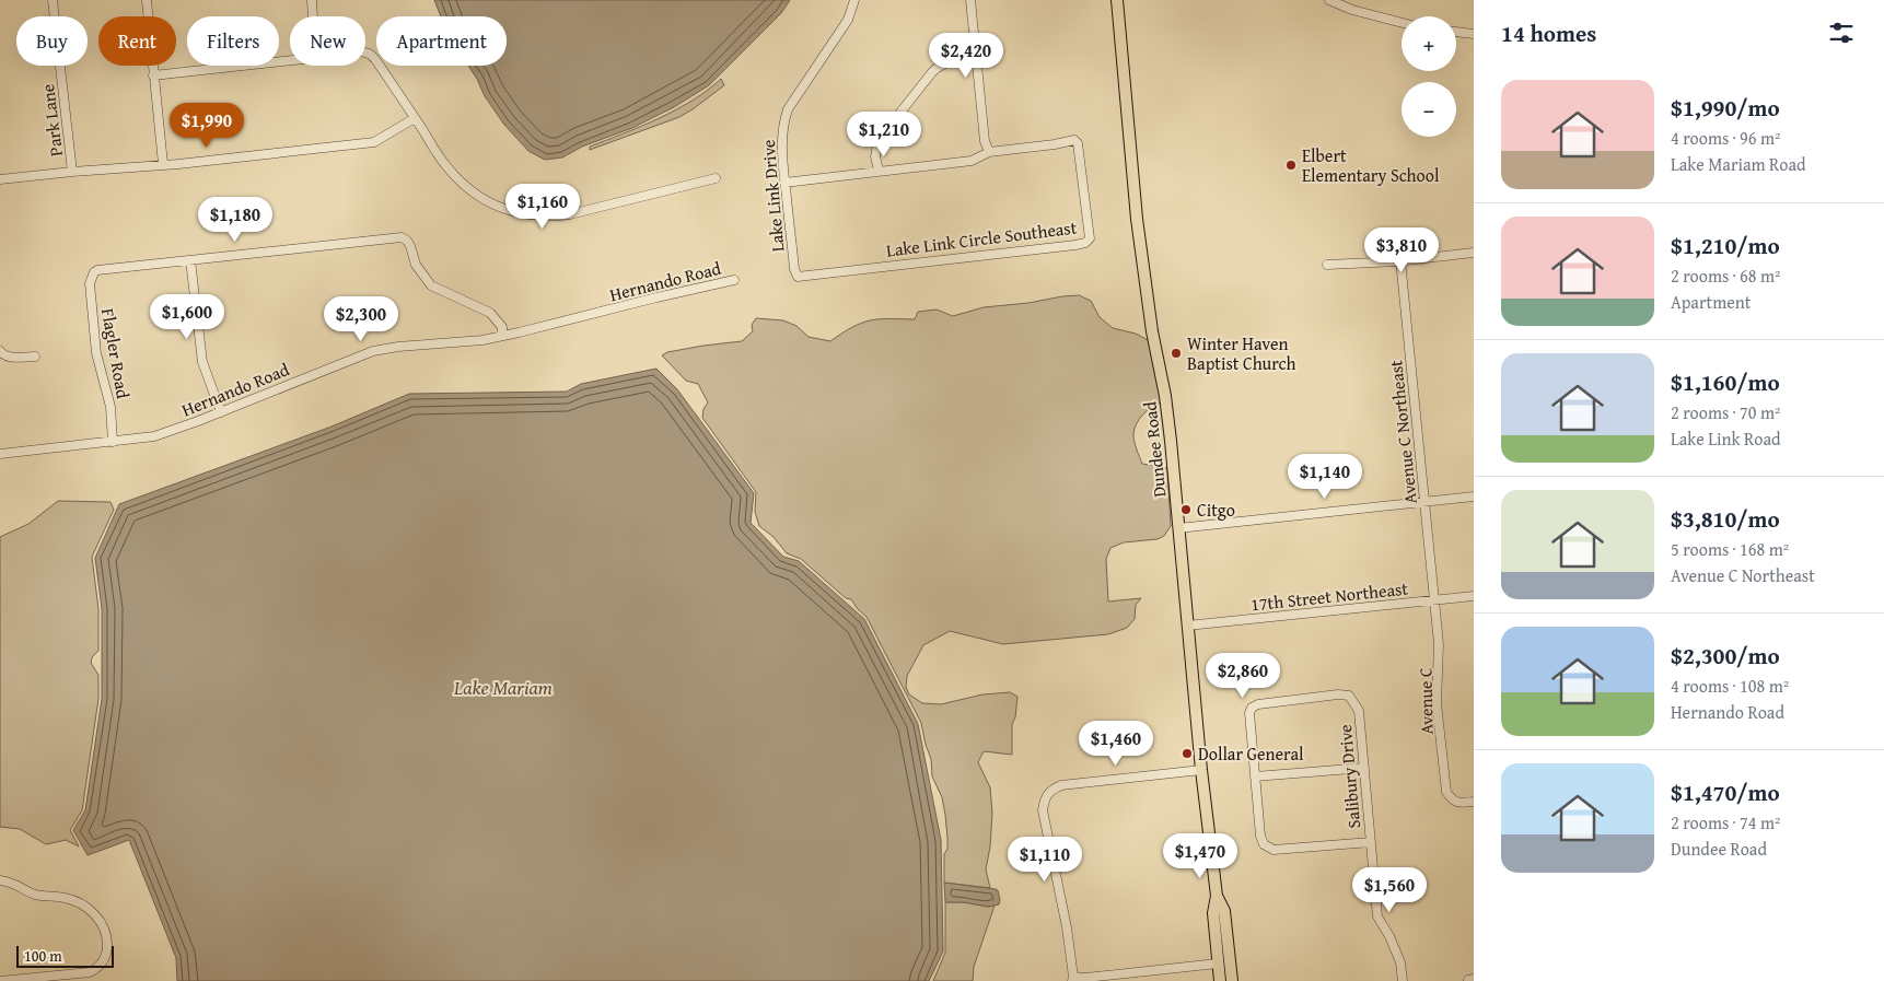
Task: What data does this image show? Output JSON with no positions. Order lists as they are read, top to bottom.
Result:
{
  "streets": {
    "main road": ["Dundee Road"],
    "street": [
      "Park Lane",
      "Lake Link Drive",
      "Lake Link Circle Southeast",
      "Hernando Road",
      "Flagler Road",
      "Avenue C Northeast",
      "17th Street Northeast",
      "Avenue C",
      "Salibury Drive"
    ]
  },
  "crossings": [
    ["Lake Link Drive", "Lake Link Circle Southeast"],
    ["Hernando Road", "Flagler Road"],
    ["Avenue C Northeast", "17th Street Northeast"],
    ["Avenue C Northeast", "Avenue C"],
    ["Dundee Road", "17th Street Northeast"],
    ["17th Street Northeast", "Avenue C"]
  ],
  "water": ["Lake Mariam"],
  "places": [
    "Elbert Elementary School",
    "Winter Haven Baptist Church",
    "Citgo",
    "Dollar General"
  ],
  "scale_bar": "100 m",
  "page": {
    "heading": "14 homes",
    "map_buttons": ["+", "−"],
    "chip": [
      "Buy",
      "Rent",
      "Filters",
      "New",
      "Apartment"
    ],
    "price": [
      "$2,420",
      "$1,990",
      "$1,210",
      "$1,160",
      "$1,180",
      "$3,810",
      "$1,600",
      "$2,300",
      "$1,140",
      "$2,860",
      "$1,460",
      "$1,470",
      "$1,110",
      "$1,560"
    ],
    "list": [
      {
        "name": "$1,990/mo",
        "note": "4 rooms · 96 m² · Lake Mariam Road"
      },
      {
        "name": "$1,210/mo",
        "note": "2 rooms · 68 m² · Apartment"
      },
      {
        "name": "$1,160/mo",
        "note": "2 rooms · 70 m² · Lake Link Road"
      },
      {
        "name": "$3,810/mo",
        "note": "5 rooms · 168 m² · Avenue C Northeast"
      },
      {
        "name": "$2,300/mo",
        "note": "4 rooms · 108 m² · Hernando Road"
      },
      {
        "name": "$1,470/mo",
        "note": "2 rooms · 74 m² · Dundee Road"
      }
    ],
    "scale": "100 m"
  }
}
